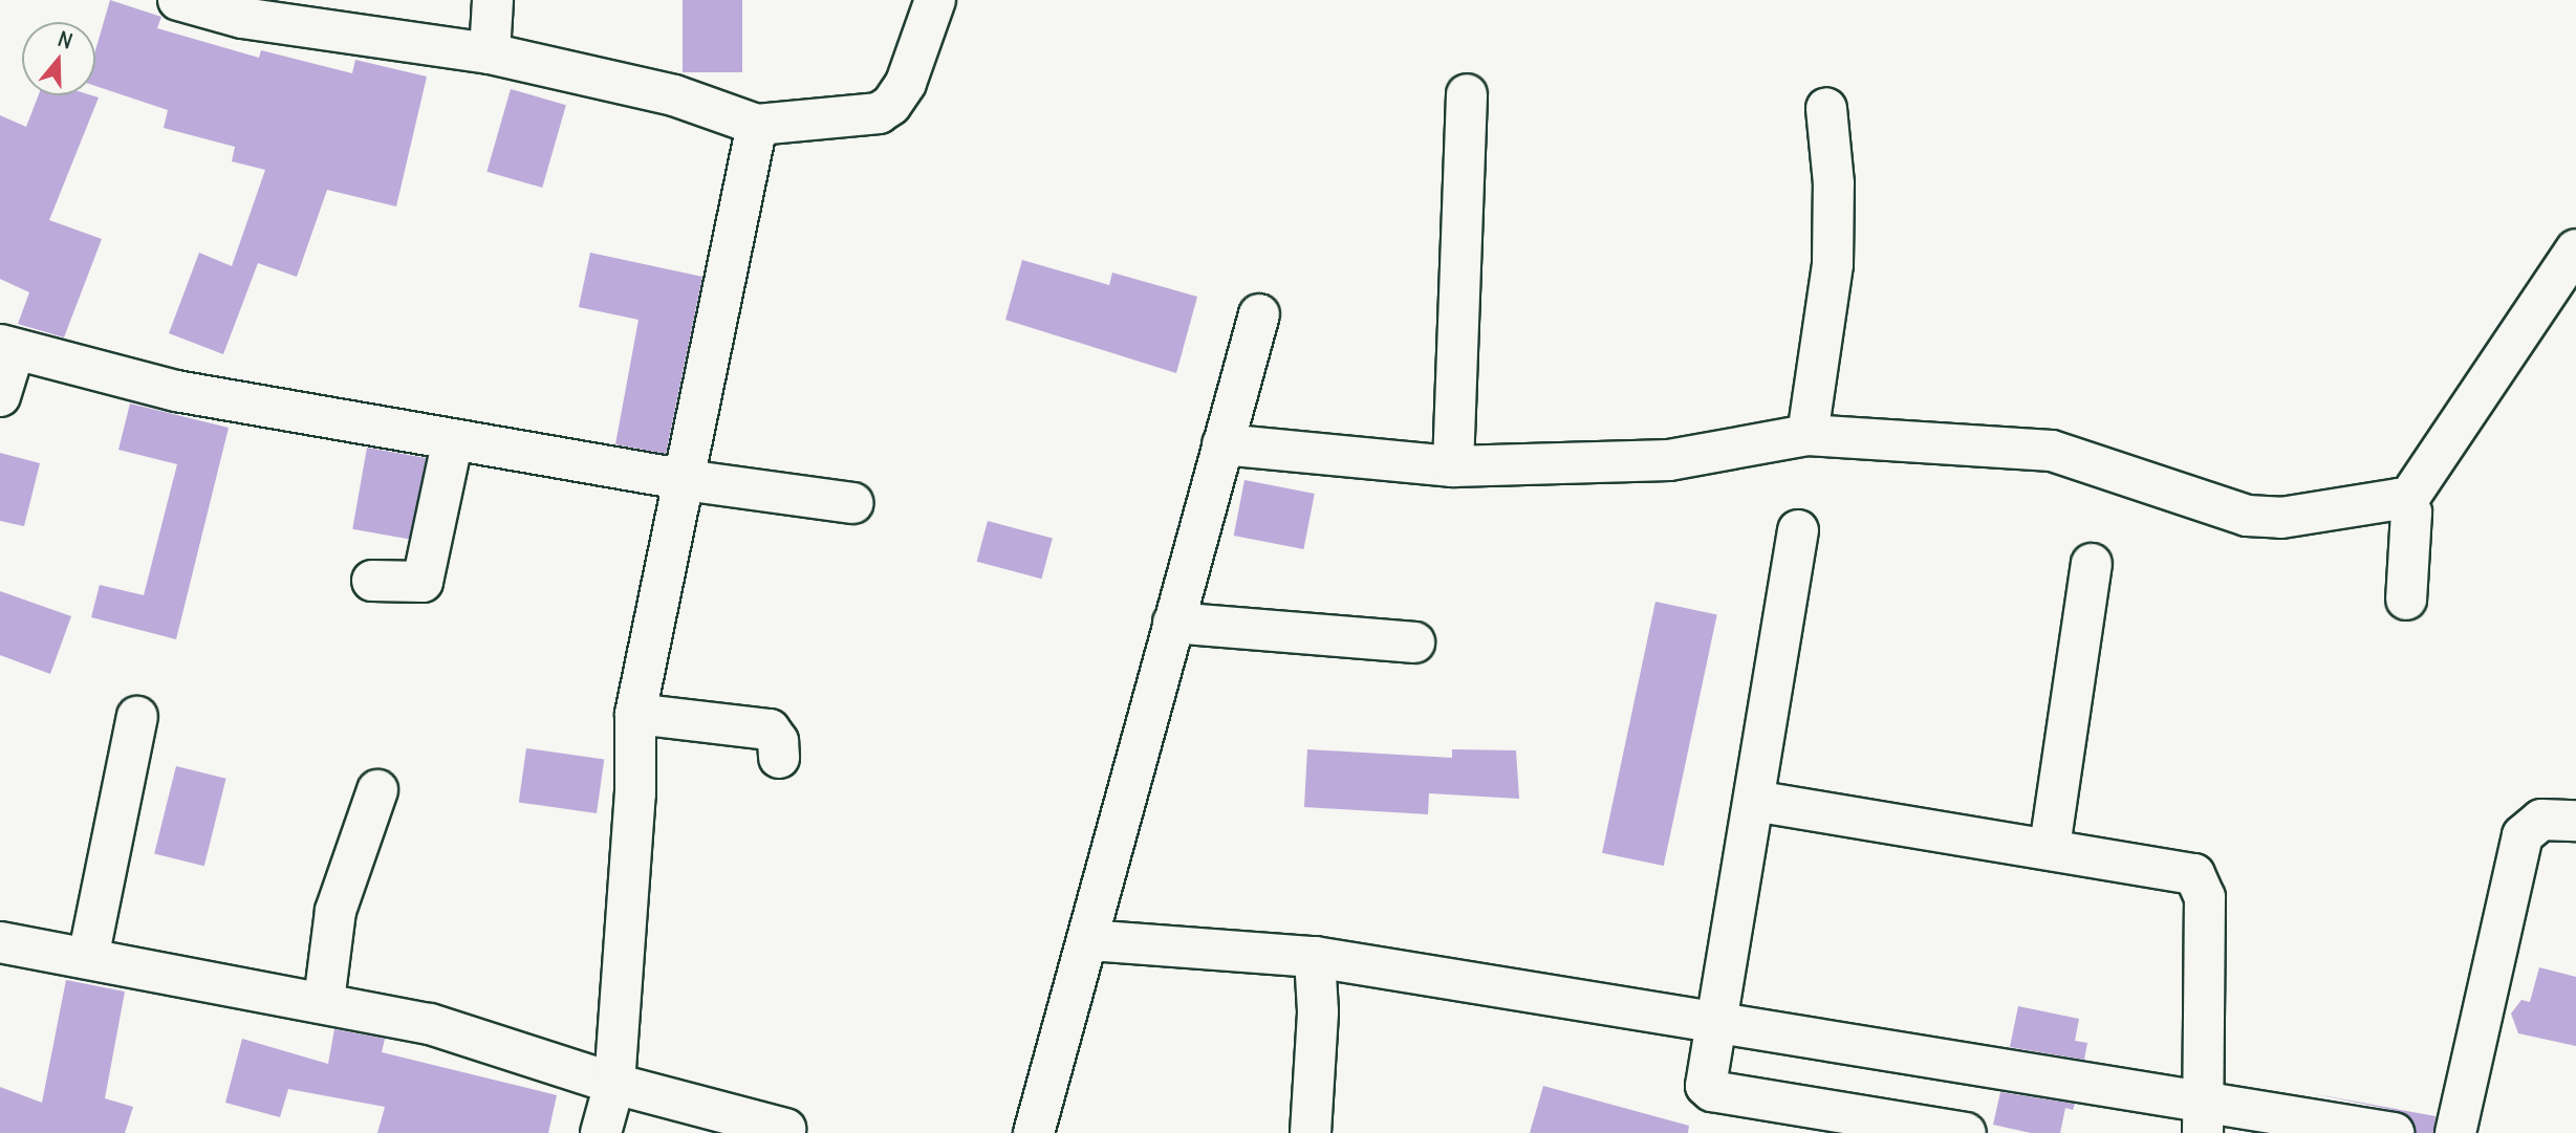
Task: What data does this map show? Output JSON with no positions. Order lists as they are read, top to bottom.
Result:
{
  "north": "top"
}
